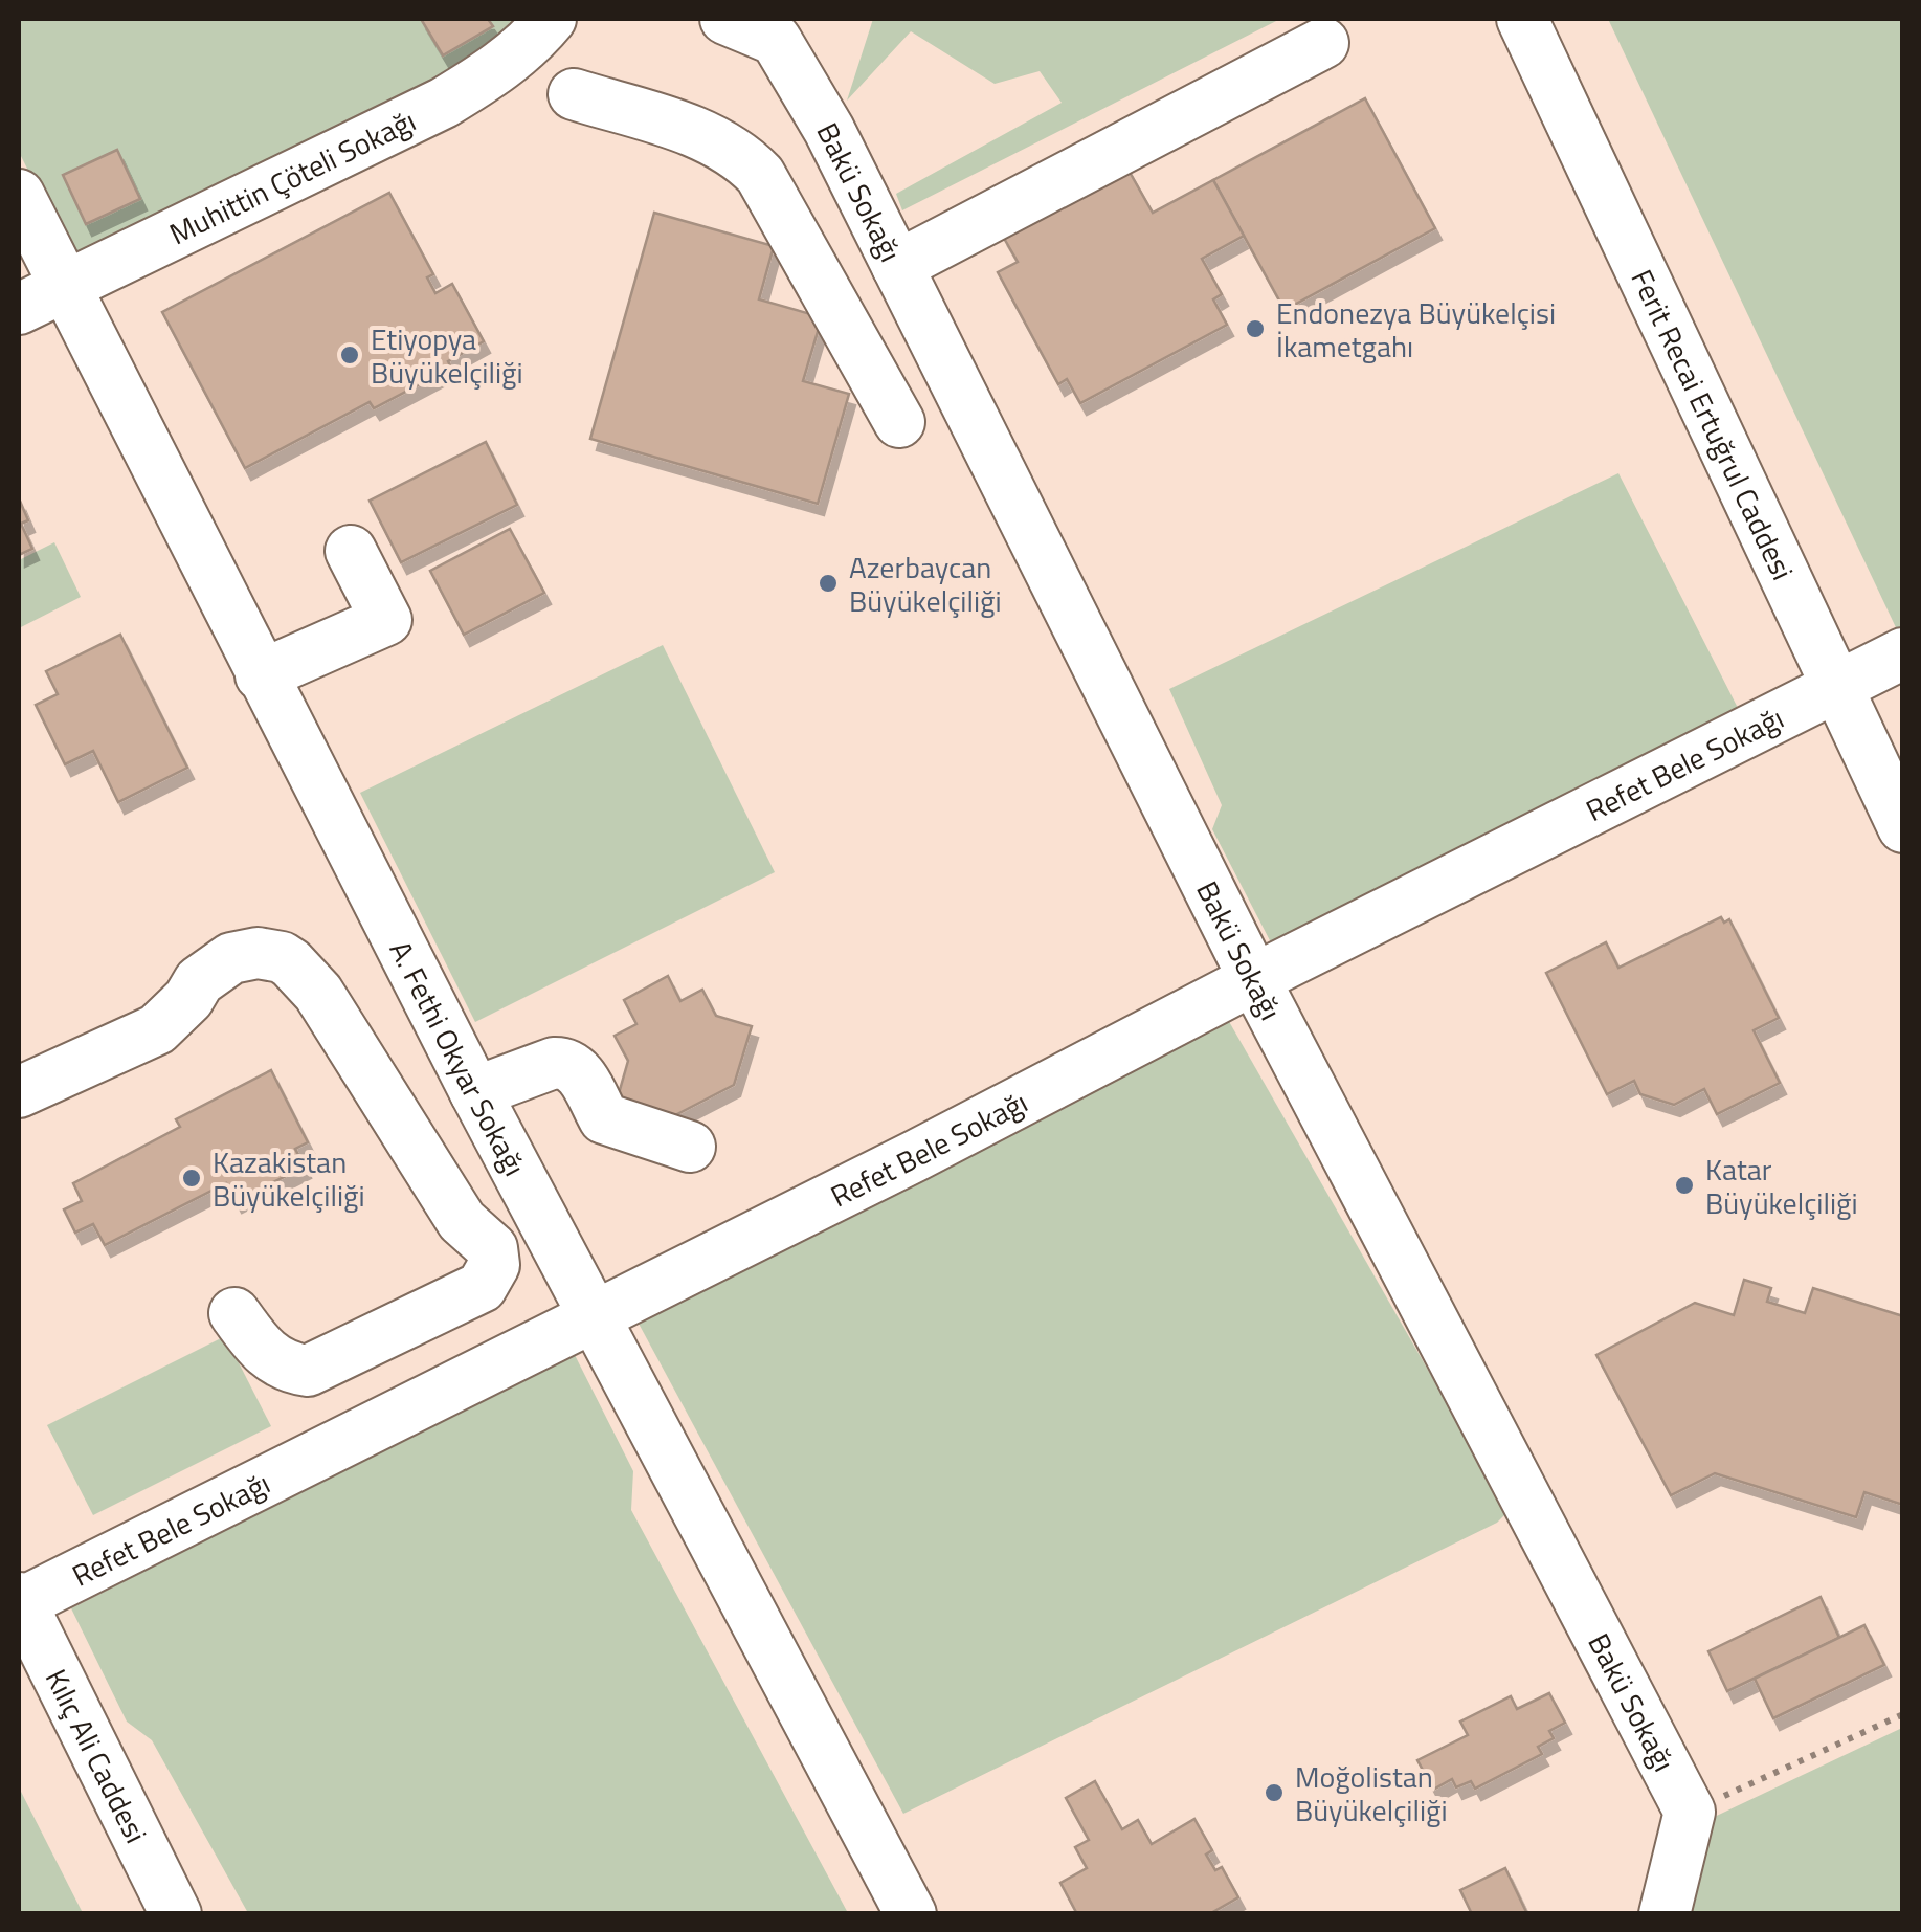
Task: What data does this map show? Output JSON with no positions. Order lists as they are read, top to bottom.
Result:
{
  "streets": {
    "street": [
      "Muhittin Çöteli Sokağı",
      "Bakü Sokağı",
      "Ferit Recai Ertuğrul Caddesi",
      "Refet Bele Sokağı",
      "A. Fethi Okyar Sokağı",
      "Kılıç Ali Caddesi"
    ]
  },
  "crossings": [
    ["Muhittin Çöteli Sokağı", "A. Fethi Okyar Sokağı"],
    ["Bakü Sokağı", "Refet Bele Sokağı"],
    ["Ferit Recai Ertuğrul Caddesi", "Refet Bele Sokağı"],
    ["Refet Bele Sokağı", "A. Fethi Okyar Sokağı"],
    ["Refet Bele Sokağı", "Kılıç Ali Caddesi"]
  ],
  "places": [
    "Endonezya Büyükelçisi İkametgahı",
    "Etiyopya Büyükelçiliği",
    "Azerbaycan Büyükelçiliği",
    "Kazakistan Büyükelçiliği",
    "Katar Büyükelçiliği",
    "Moğolistan Büyükelçiliği"
  ]
}
